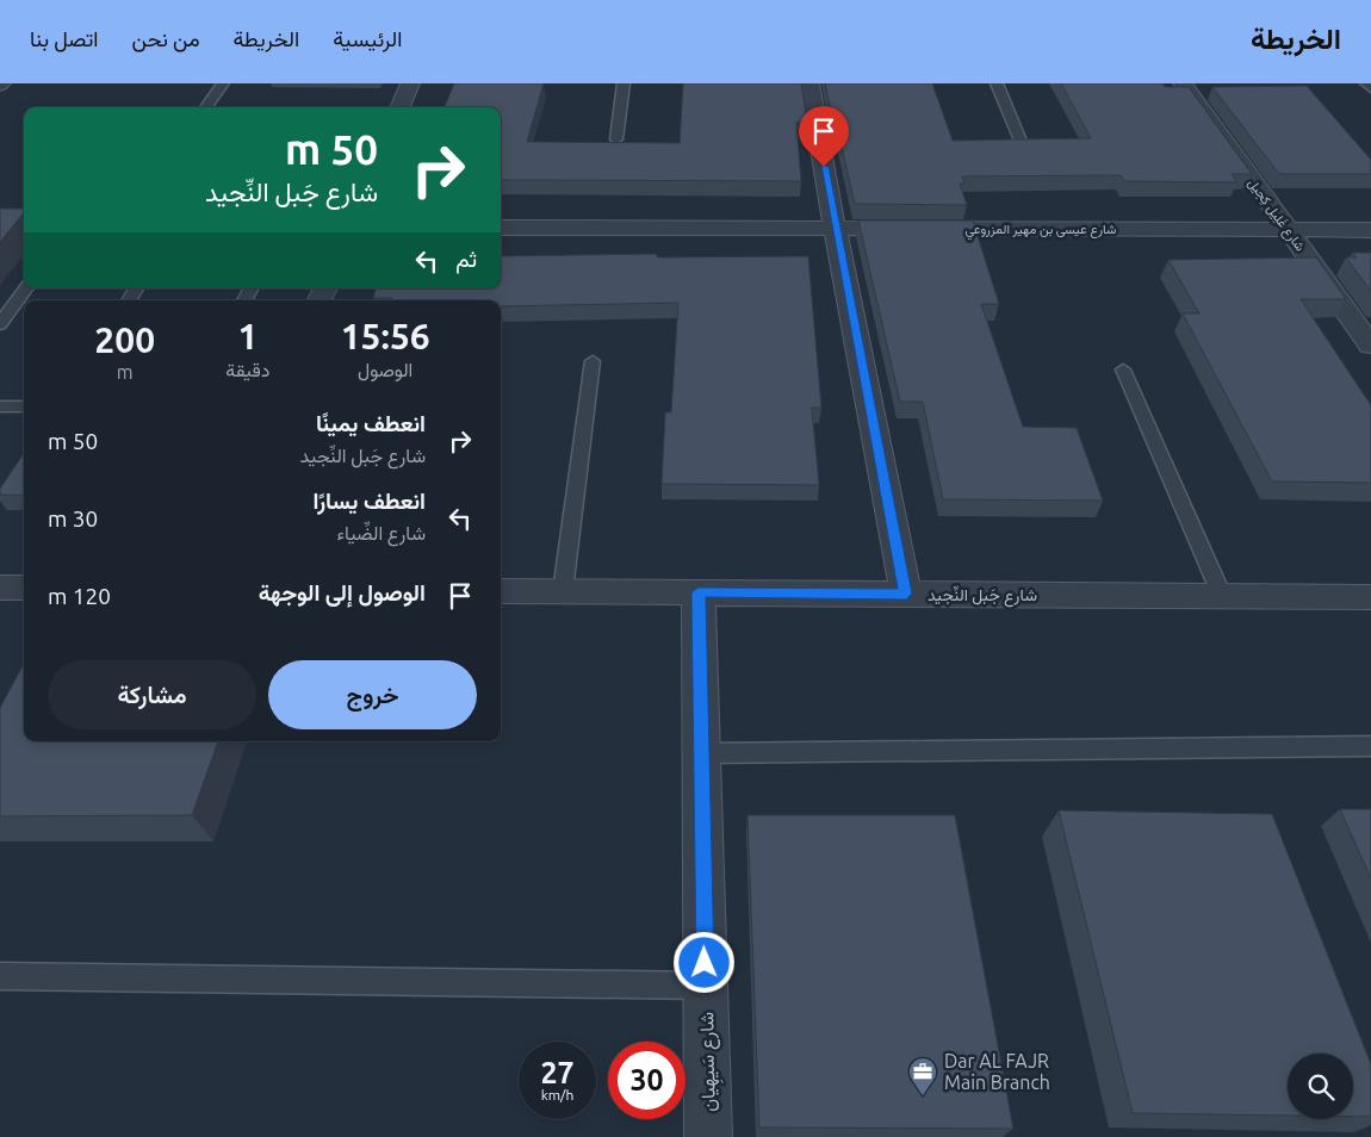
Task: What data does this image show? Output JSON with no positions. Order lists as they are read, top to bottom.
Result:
{
  "streets": {
    "street": [
      "شارع غَلِيل كِحِيل",
      "شارع عيسى بن مهير المزروعي",
      "شارع جَبل النِّجيد",
      "شارع سَيهِيان"
    ]
  },
  "crossings": [
    ["شارع غَلِيل كِحِيل", "شارع عيسى بن مهير المزروعي"],
    ["شارع جَبل النِّجيد", "شارع سَيهِيان"]
  ],
  "places": {
    "office": ["Dar AL FAJR Main Branch"]
  },
  "page": {
    "header": "الخريطة",
    "nav": [
      "الرئيسية",
      "الخريطة",
      "من نحن",
      "اتصل بنا"
    ],
    "turn": ["50 m", "شارع جَبل النِّجيد"],
    "then": "ثم",
    "eta": [
      "15:56",
      "الوصول",
      "1",
      "دقيقة",
      "200",
      "m"
    ],
    "list": [
      {
        "name": "انعطف يمينًا",
        "note": "شارع جَبل النِّجيد",
        "value": "50 m"
      },
      {
        "name": "انعطف يسارًا",
        "note": "شارع الضِّياء",
        "value": "30 m"
      },
      {
        "name": "الوصول إلى الوجهة",
        "value": "120 m"
      }
    ],
    "buttons": ["خروج", "مشاركة"],
    "speed": "27 km/h",
    "limit": "30"
  }
}
